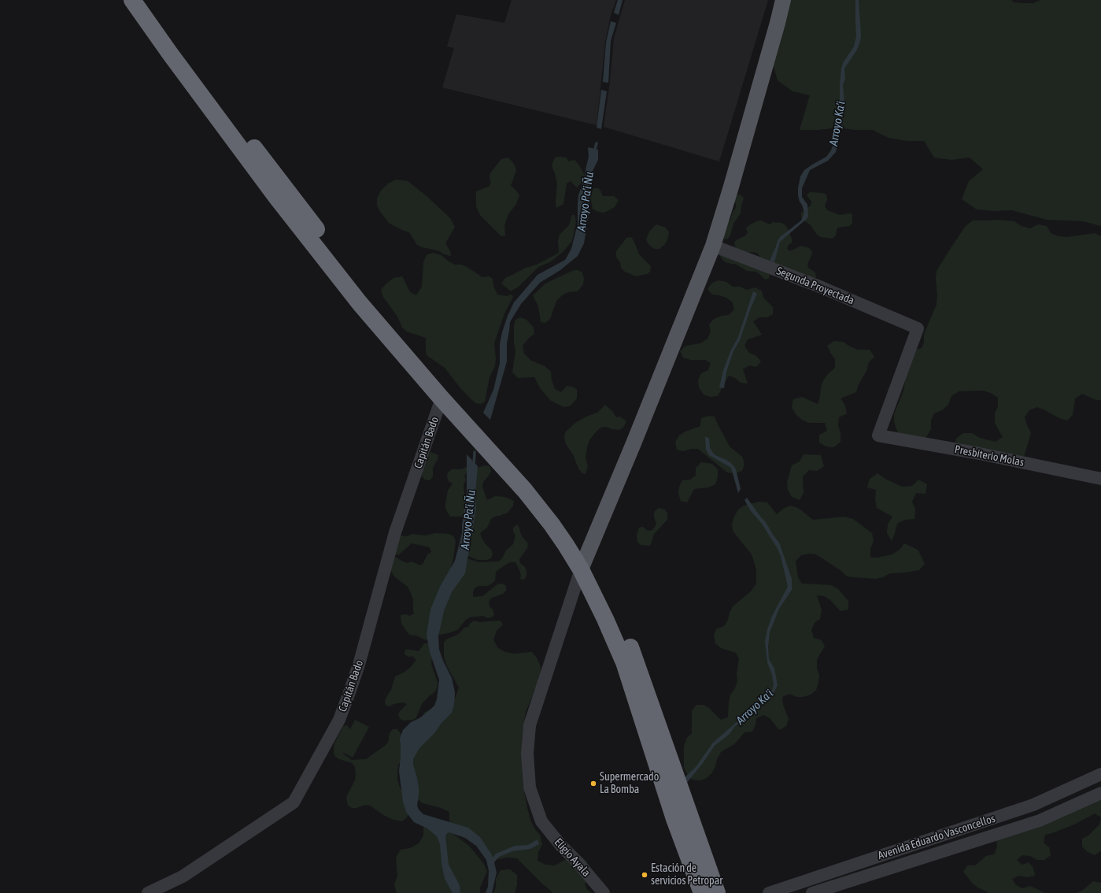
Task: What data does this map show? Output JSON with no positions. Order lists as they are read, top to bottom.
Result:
{
  "streets": {
    "street": [
      "Segunda Proyectada",
      "Capitán Bado",
      "Presbiterio Molas",
      "Avenida Eduardo Vasconcellos",
      "Eligio Ayala"
    ]
  },
  "crossings": [
    ["Segunda Proyectada", "Presbiterio Molas"]
  ],
  "water": ["Arroyo Ka'i", "Arroyo Pa'i Ñu"],
  "places": ["Supermercado La Bomba", "Estación de servicios Petropar"]
}
